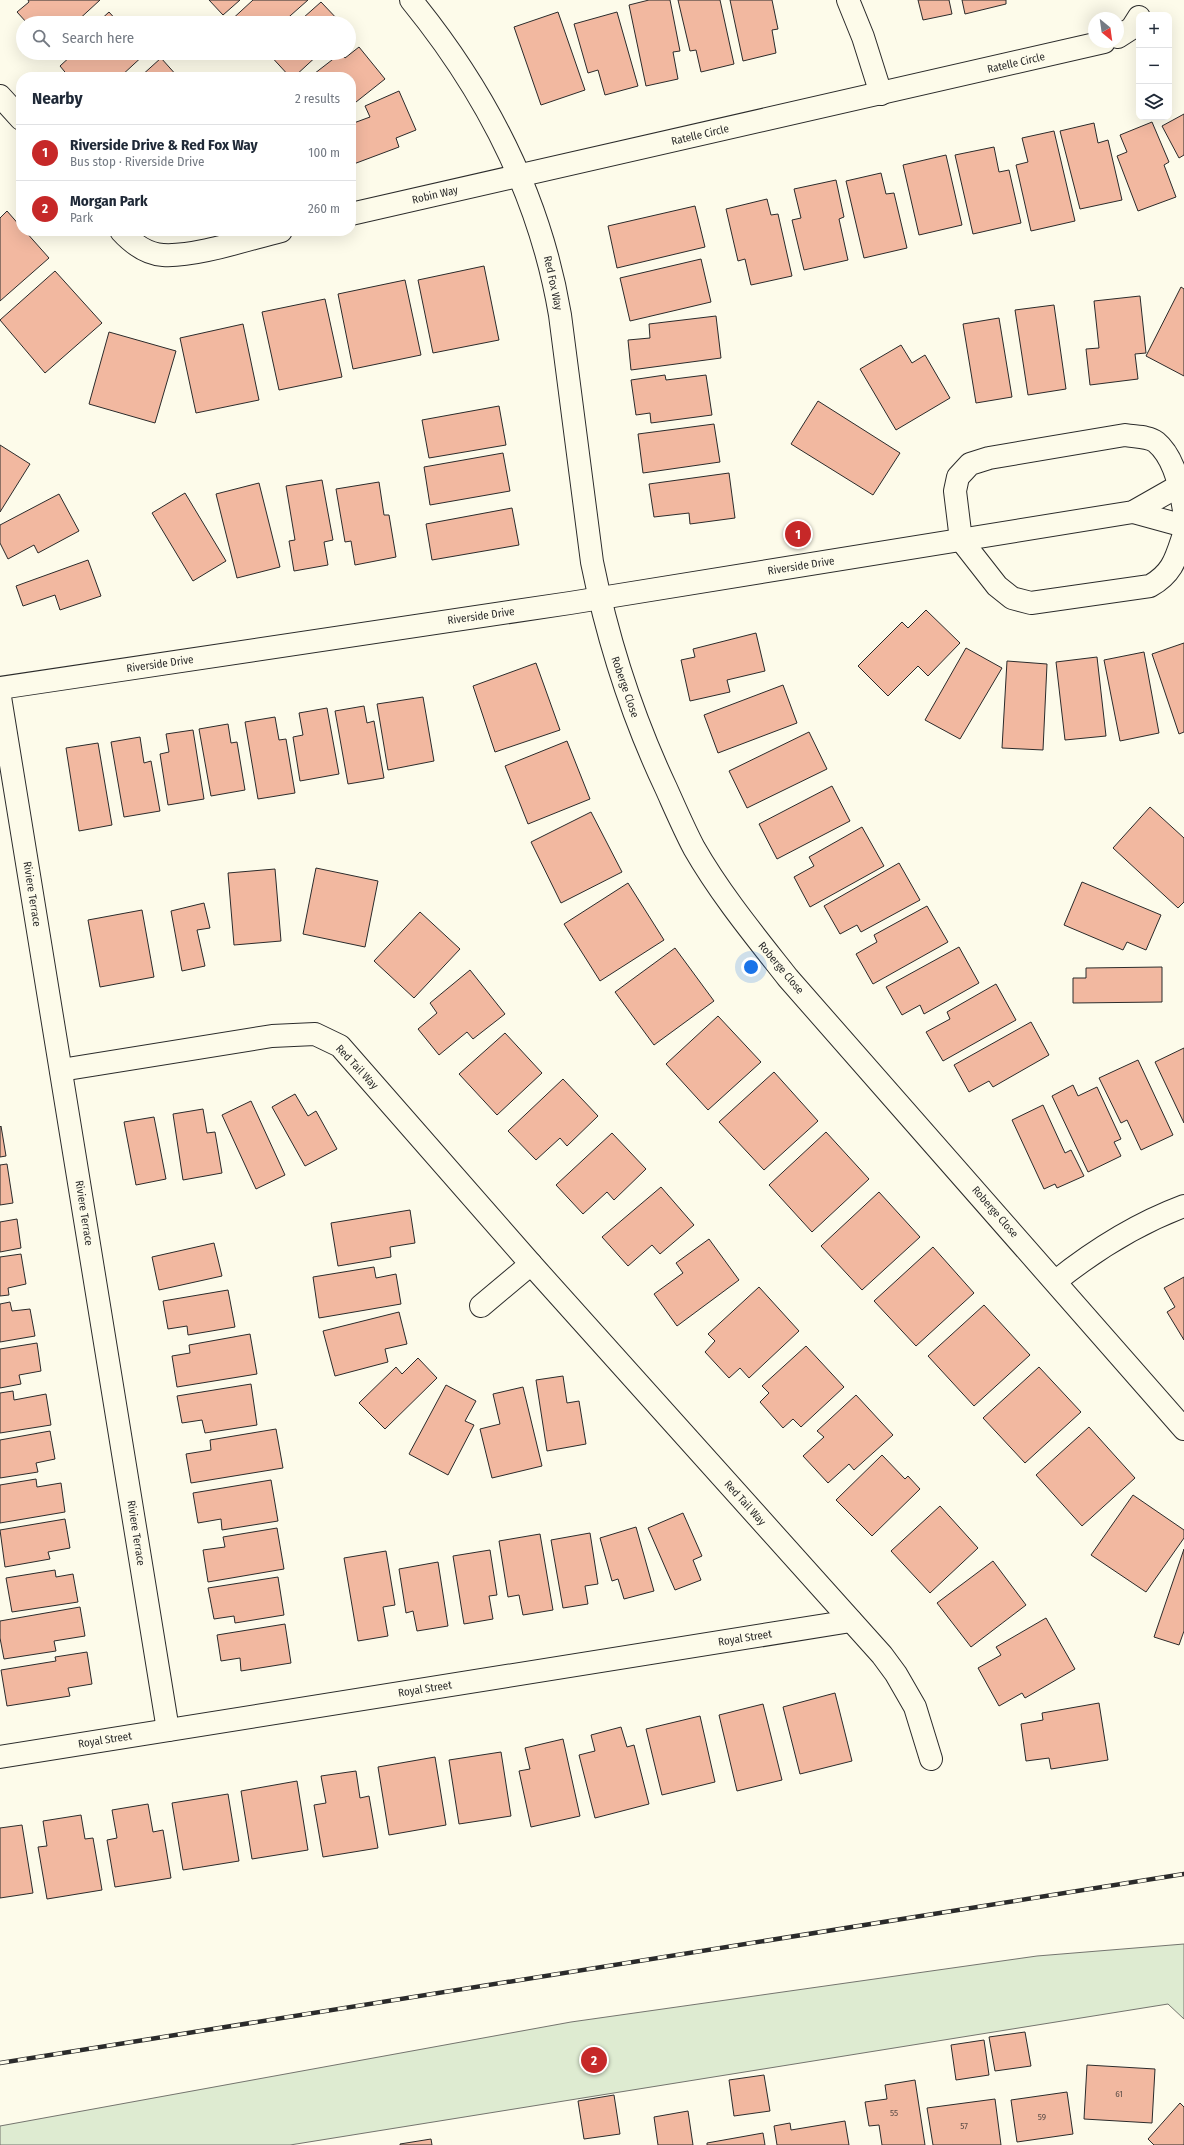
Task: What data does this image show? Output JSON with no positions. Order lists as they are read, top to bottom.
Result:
{
  "streets": {
    "street": [
      "Ratelle Circle",
      "Robin Way",
      "Red Fox Way",
      "Riverside Drive",
      "Roberge Close",
      "Riviere Terrace",
      "Red Tail Way",
      "Royal Street"
    ]
  },
  "crossings": [
    ["Ratelle Circle", "Robin Way"],
    ["Ratelle Circle", "Red Fox Way"],
    ["Robin Way", "Red Fox Way"],
    ["Red Fox Way", "Riverside Drive"],
    ["Red Fox Way", "Roberge Close"],
    ["Riverside Drive", "Roberge Close"],
    ["Riviere Terrace", "Red Tail Way"],
    ["Riviere Terrace", "Royal Street"],
    ["Red Tail Way", "Royal Street"]
  ],
  "house_numbers": [
    "61",
    "55",
    "59",
    "57"
  ],
  "north": "bottom right",
  "page": {
    "map_buttons": ["+", "−"],
    "search": "Search here",
    "heading": ["Nearby", "2 results"],
    "list": [
      {
        "mark": "1",
        "name": "Riverside Drive & Red Fox Way",
        "note": "Bus stop · Riverside Drive",
        "value": "100 m"
      },
      {
        "mark": "2",
        "name": "Morgan Park",
        "note": "Park",
        "value": "260 m"
      }
    ],
    "pins": ["1", "2"]
  }
}
